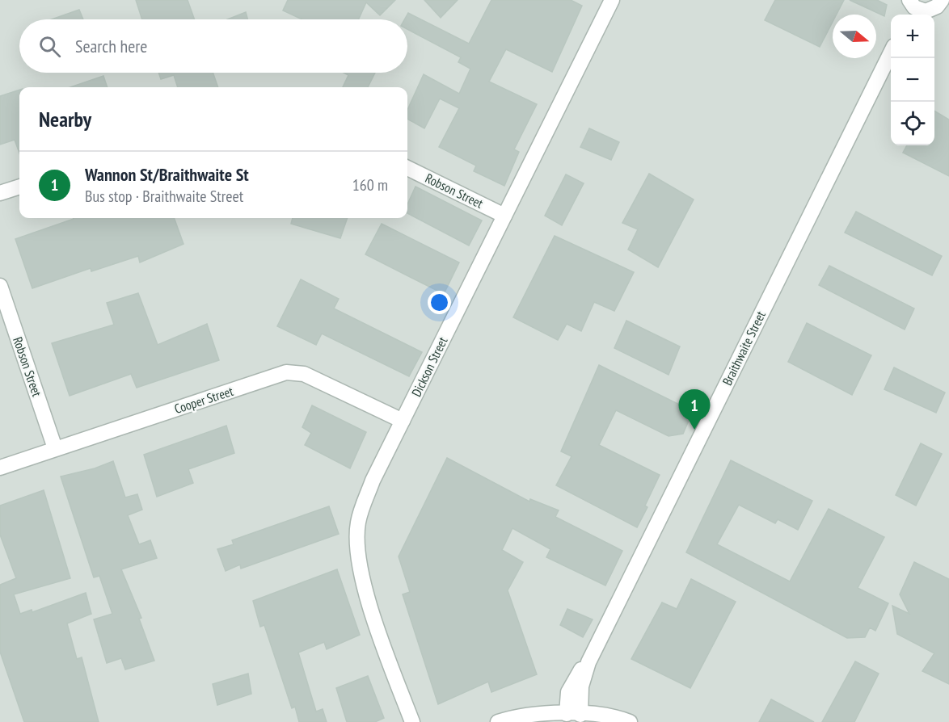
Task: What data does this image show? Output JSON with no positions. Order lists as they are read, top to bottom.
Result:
{
  "streets": {
    "street": [
      "Robson Street",
      "Braithwaite Street",
      "Dickson Street",
      "Cooper Street"
    ]
  },
  "crossings": [
    ["Robson Street", "Dickson Street"],
    ["Robson Street", "Cooper Street"],
    ["Dickson Street", "Cooper Street"]
  ],
  "north": "right",
  "page": {
    "map_buttons": ["+", "−"],
    "search": "Search here",
    "heading": "Nearby",
    "list": [
      {
        "mark": "1",
        "name": "Wannon St/Braithwaite St",
        "note": "Bus stop · Braithwaite Street",
        "value": "160 m"
      }
    ],
    "pins": "1"
  }
}
